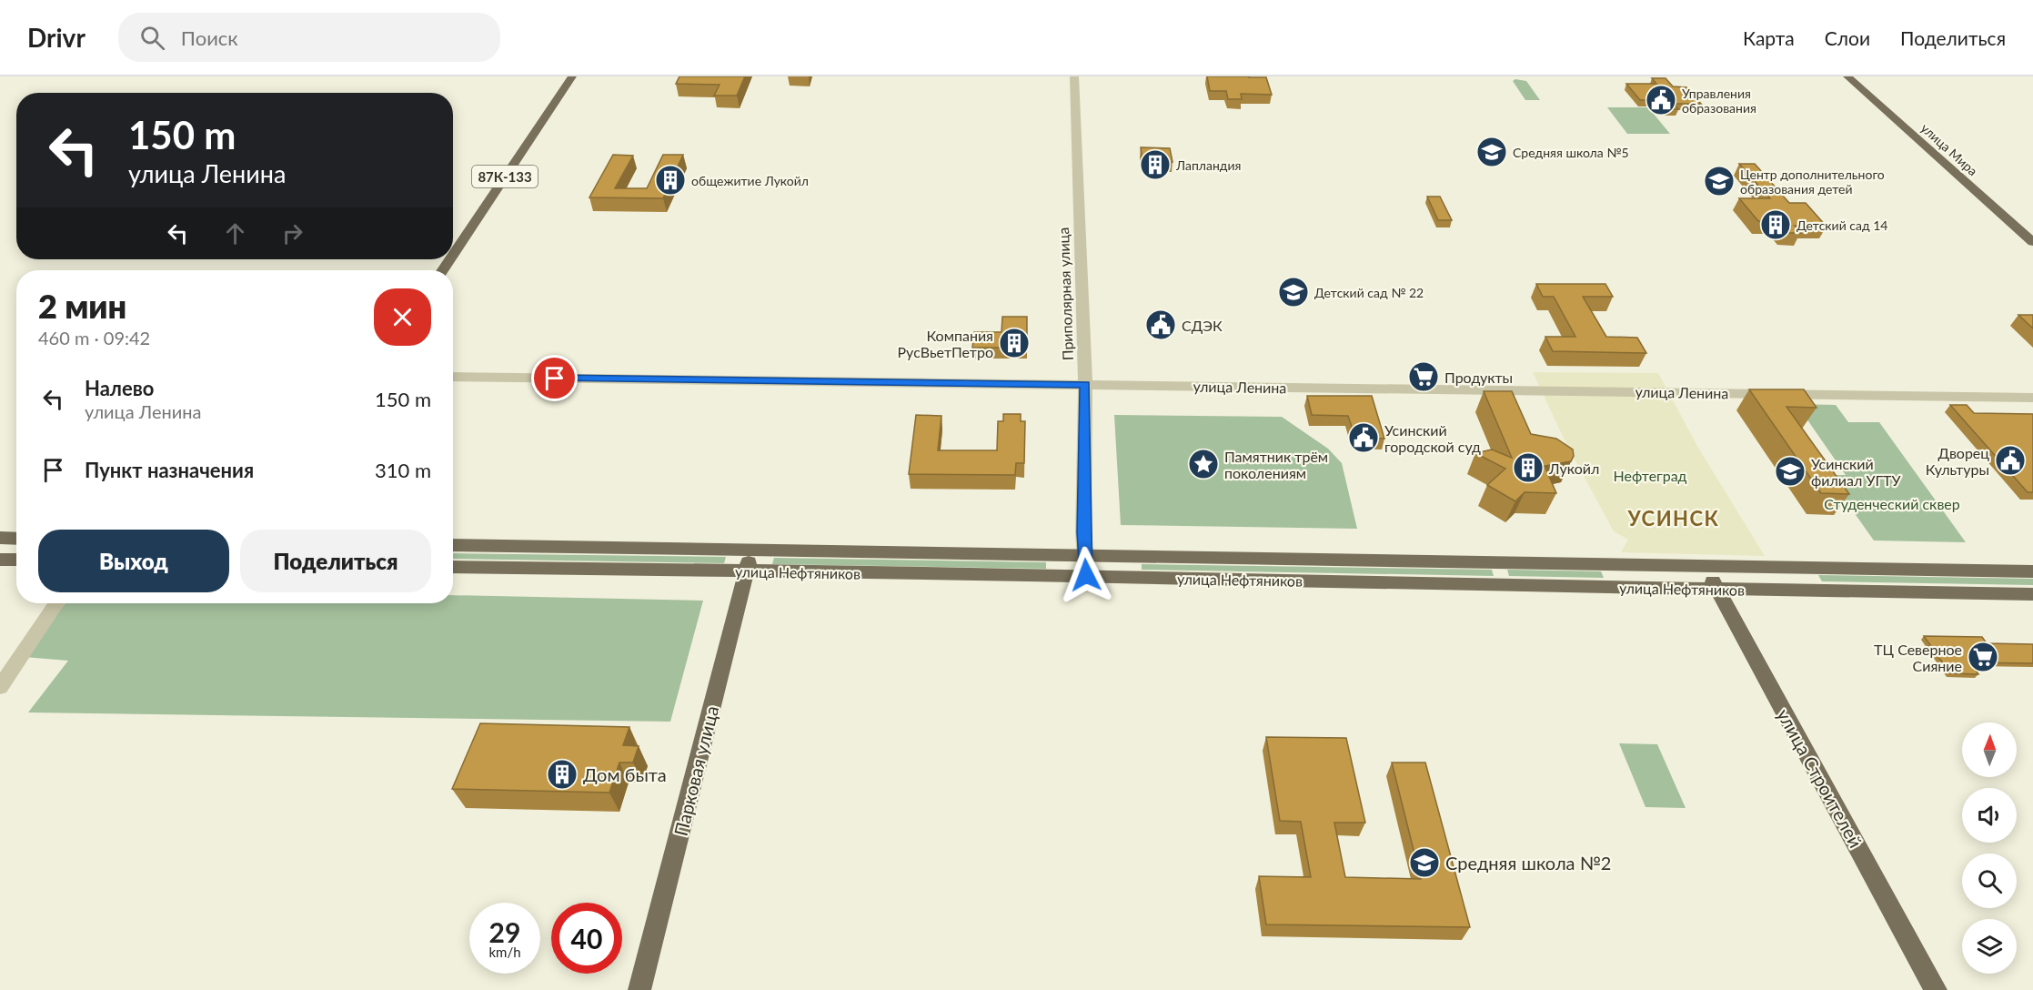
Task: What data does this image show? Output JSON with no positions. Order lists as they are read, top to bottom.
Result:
{
  "streets": {
    "main road": [
      "улица Мира",
      "87К-133",
      "улица Нефтяников",
      "Парковая улица",
      "улица Строителей"
    ],
    "street": ["Приполярная улица", "улица Ленина"]
  },
  "crossings": [
    ["Приполярная улица", "улица Ленина"],
    ["Приполярная улица", "улица Нефтяников"],
    ["улица Нефтяников", "Парковая улица"],
    ["улица Нефтяников", "улица Строителей"]
  ],
  "districts": ["УСИНСК"],
  "parks": ["Нефтеград", "Студенческий сквер"],
  "places": {
    "public building": [
      "Управления образования",
      "СДЭК",
      "Усинский городской суд",
      "Дворец Культуры"
    ],
    "school or university": [
      "Средняя школа №5",
      "Центр дополнительного образования детей",
      "Детский сад № 22",
      "Усинский филиал УГТУ",
      "Средняя школа №2"
    ],
    "building": [
      "Лапландия",
      "общежитие Лукойл",
      "Детский сад 14",
      "Компания РусВьетПетро",
      "Лукойл",
      "Дом быта"
    ],
    "supermarket": ["Продукты", "ТЦ Северное Сияние"],
    "place": ["Памятник трём поколениям"]
  },
  "north": "top",
  "page": {
    "header": "Drivr",
    "search": "Поиск",
    "nav": ["Карта", "Слои", "Поделиться"],
    "turn": ["150 m", "улица Ленина"],
    "heading": ["2 мин", "460 m · 09:42"],
    "list": [
      {
        "name": "Налево",
        "note": "улица Ленина",
        "value": "150 m"
      },
      {
        "name": "Пункт назначения",
        "value": "310 m"
      }
    ],
    "buttons": ["Выход", "Поделиться"],
    "speed": "29 km/h",
    "limit": "40"
  }
}
